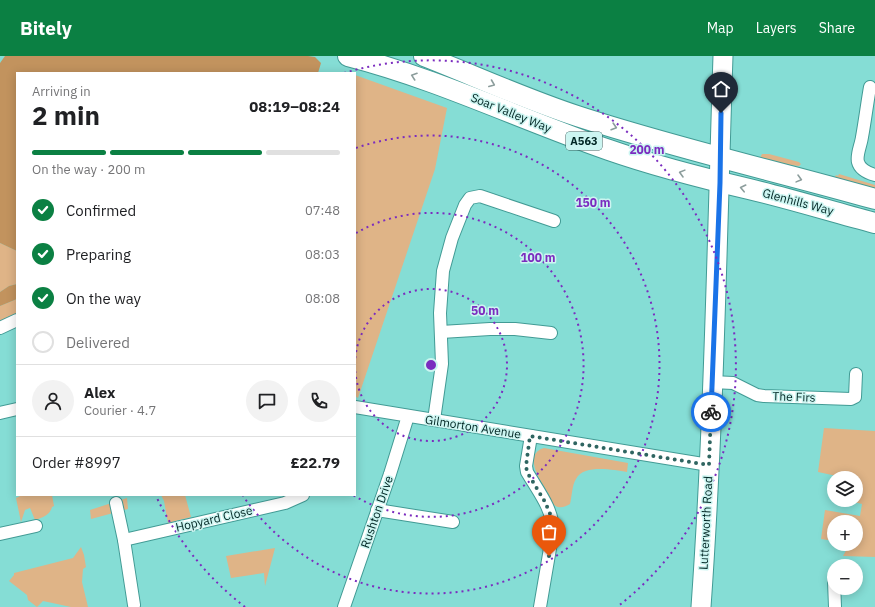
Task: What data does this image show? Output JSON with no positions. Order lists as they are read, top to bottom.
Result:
{
  "streets": {
    "highway": ["Soar Valley Way", "A563", "Glenhills Way"],
    "main road": ["Lutterworth Road"],
    "street": [
      "The Firs",
      "Gilmorton Avenue",
      "Rushton Drive",
      "Hopyard Close"
    ]
  },
  "crossings": [
    ["Soar Valley Way", "Glenhills Way"],
    ["Soar Valley Way", "Lutterworth Road"],
    ["Glenhills Way", "Lutterworth Road"],
    ["The Firs", "Lutterworth Road"],
    ["Gilmorton Avenue", "Rushton Drive"],
    ["Gilmorton Avenue", "Lutterworth Road"]
  ],
  "page": {
    "header": "Bitely",
    "nav": ["Map", "Layers", "Share"],
    "heading": ["2 min", "Arriving in", "08:19–08:24"],
    "panel": [
      "Alex",
      "Courier · 4.7",
      "Order #8997",
      "£22.79"
    ],
    "bar": "On the way · 200 m",
    "list": [
      ["Confirmed", "07:48"],
      ["Preparing", "08:03"],
      ["On the way", "08:08"],
      "Delivered"
    ],
    "map_buttons": ["+", "−"]
  },
  "rings": [
    "200 m",
    "150 m",
    "100 m",
    "50 m"
  ]
}
